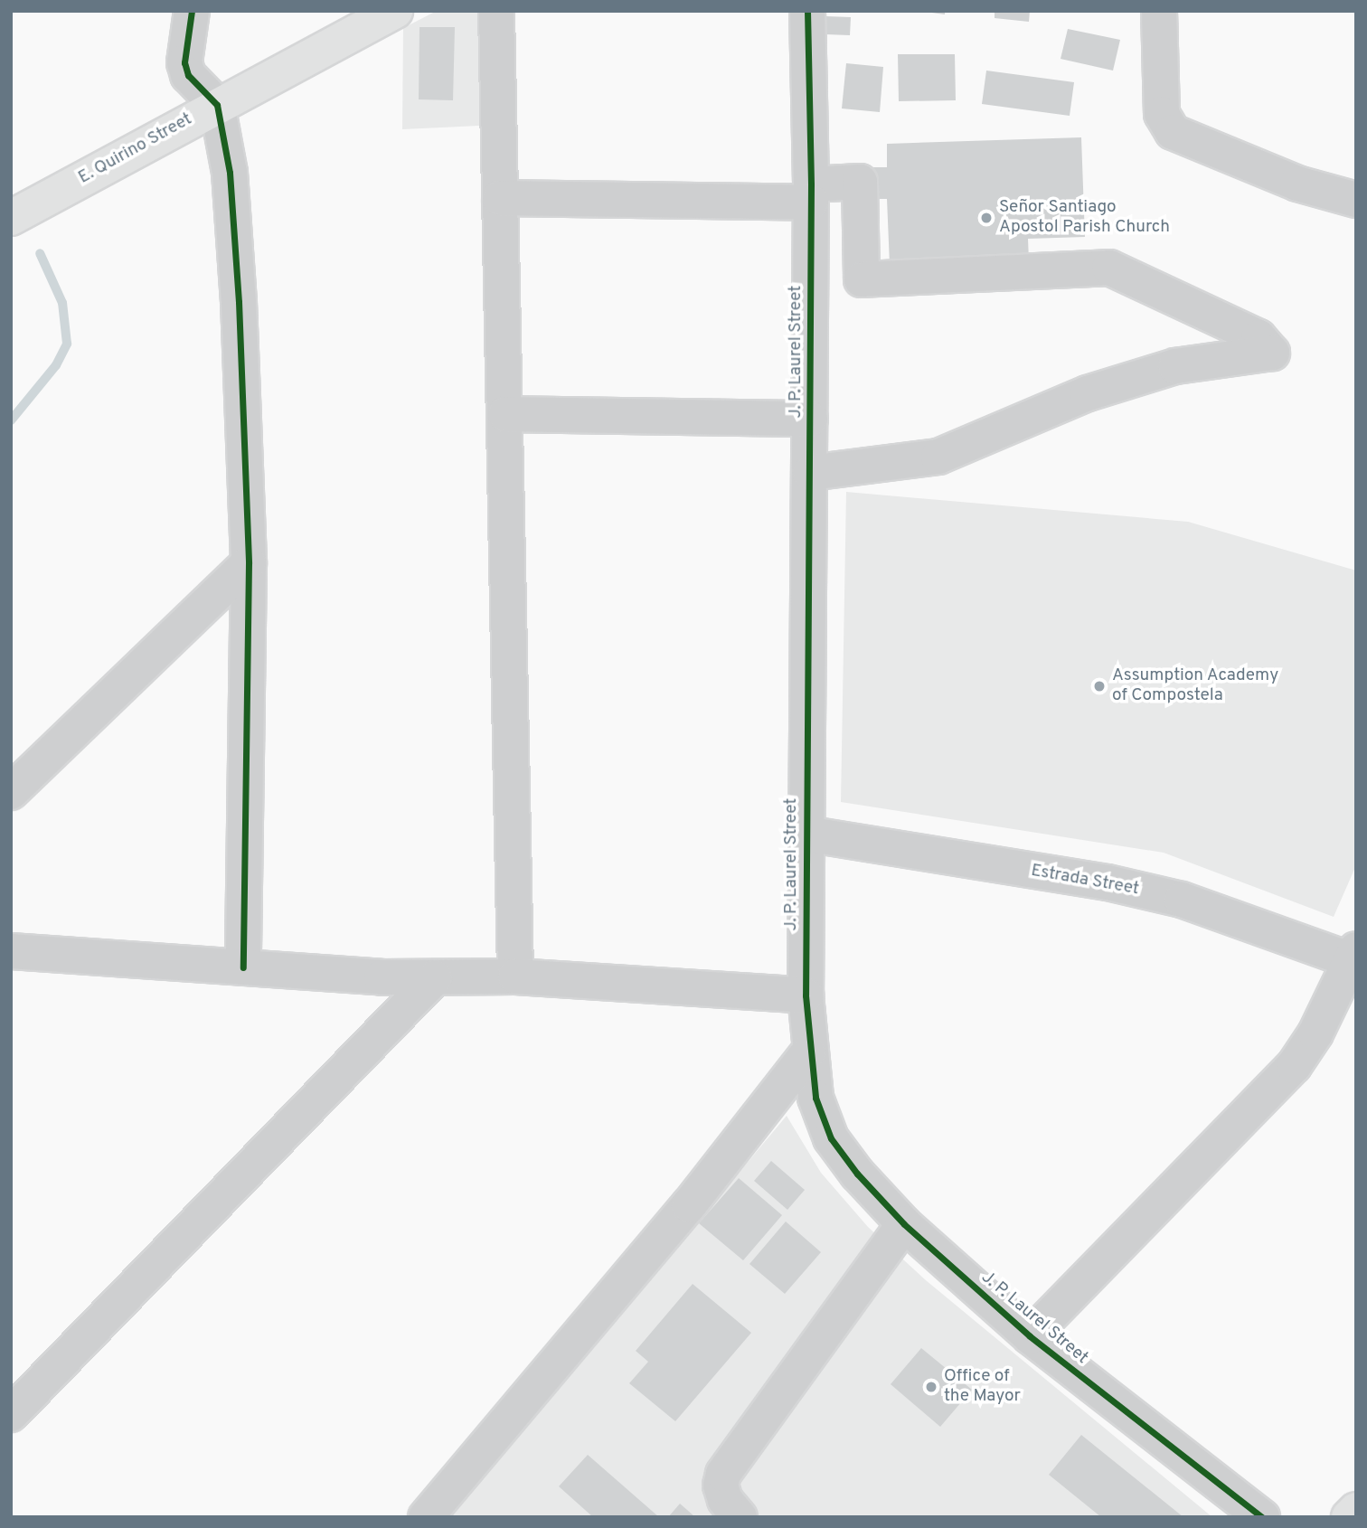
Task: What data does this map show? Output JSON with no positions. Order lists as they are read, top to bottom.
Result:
{
  "streets": {
    "main road": ["E. Quirino Street"],
    "street": ["J. P. Laurel Street", "Estrada Street"]
  },
  "crossings": [
    ["J. P. Laurel Street", "Estrada Street"]
  ],
  "places": ["Señor Santiago Apostol Parish Church", "Assumption Academy of Compostela", "Office of the Mayor"]
}
